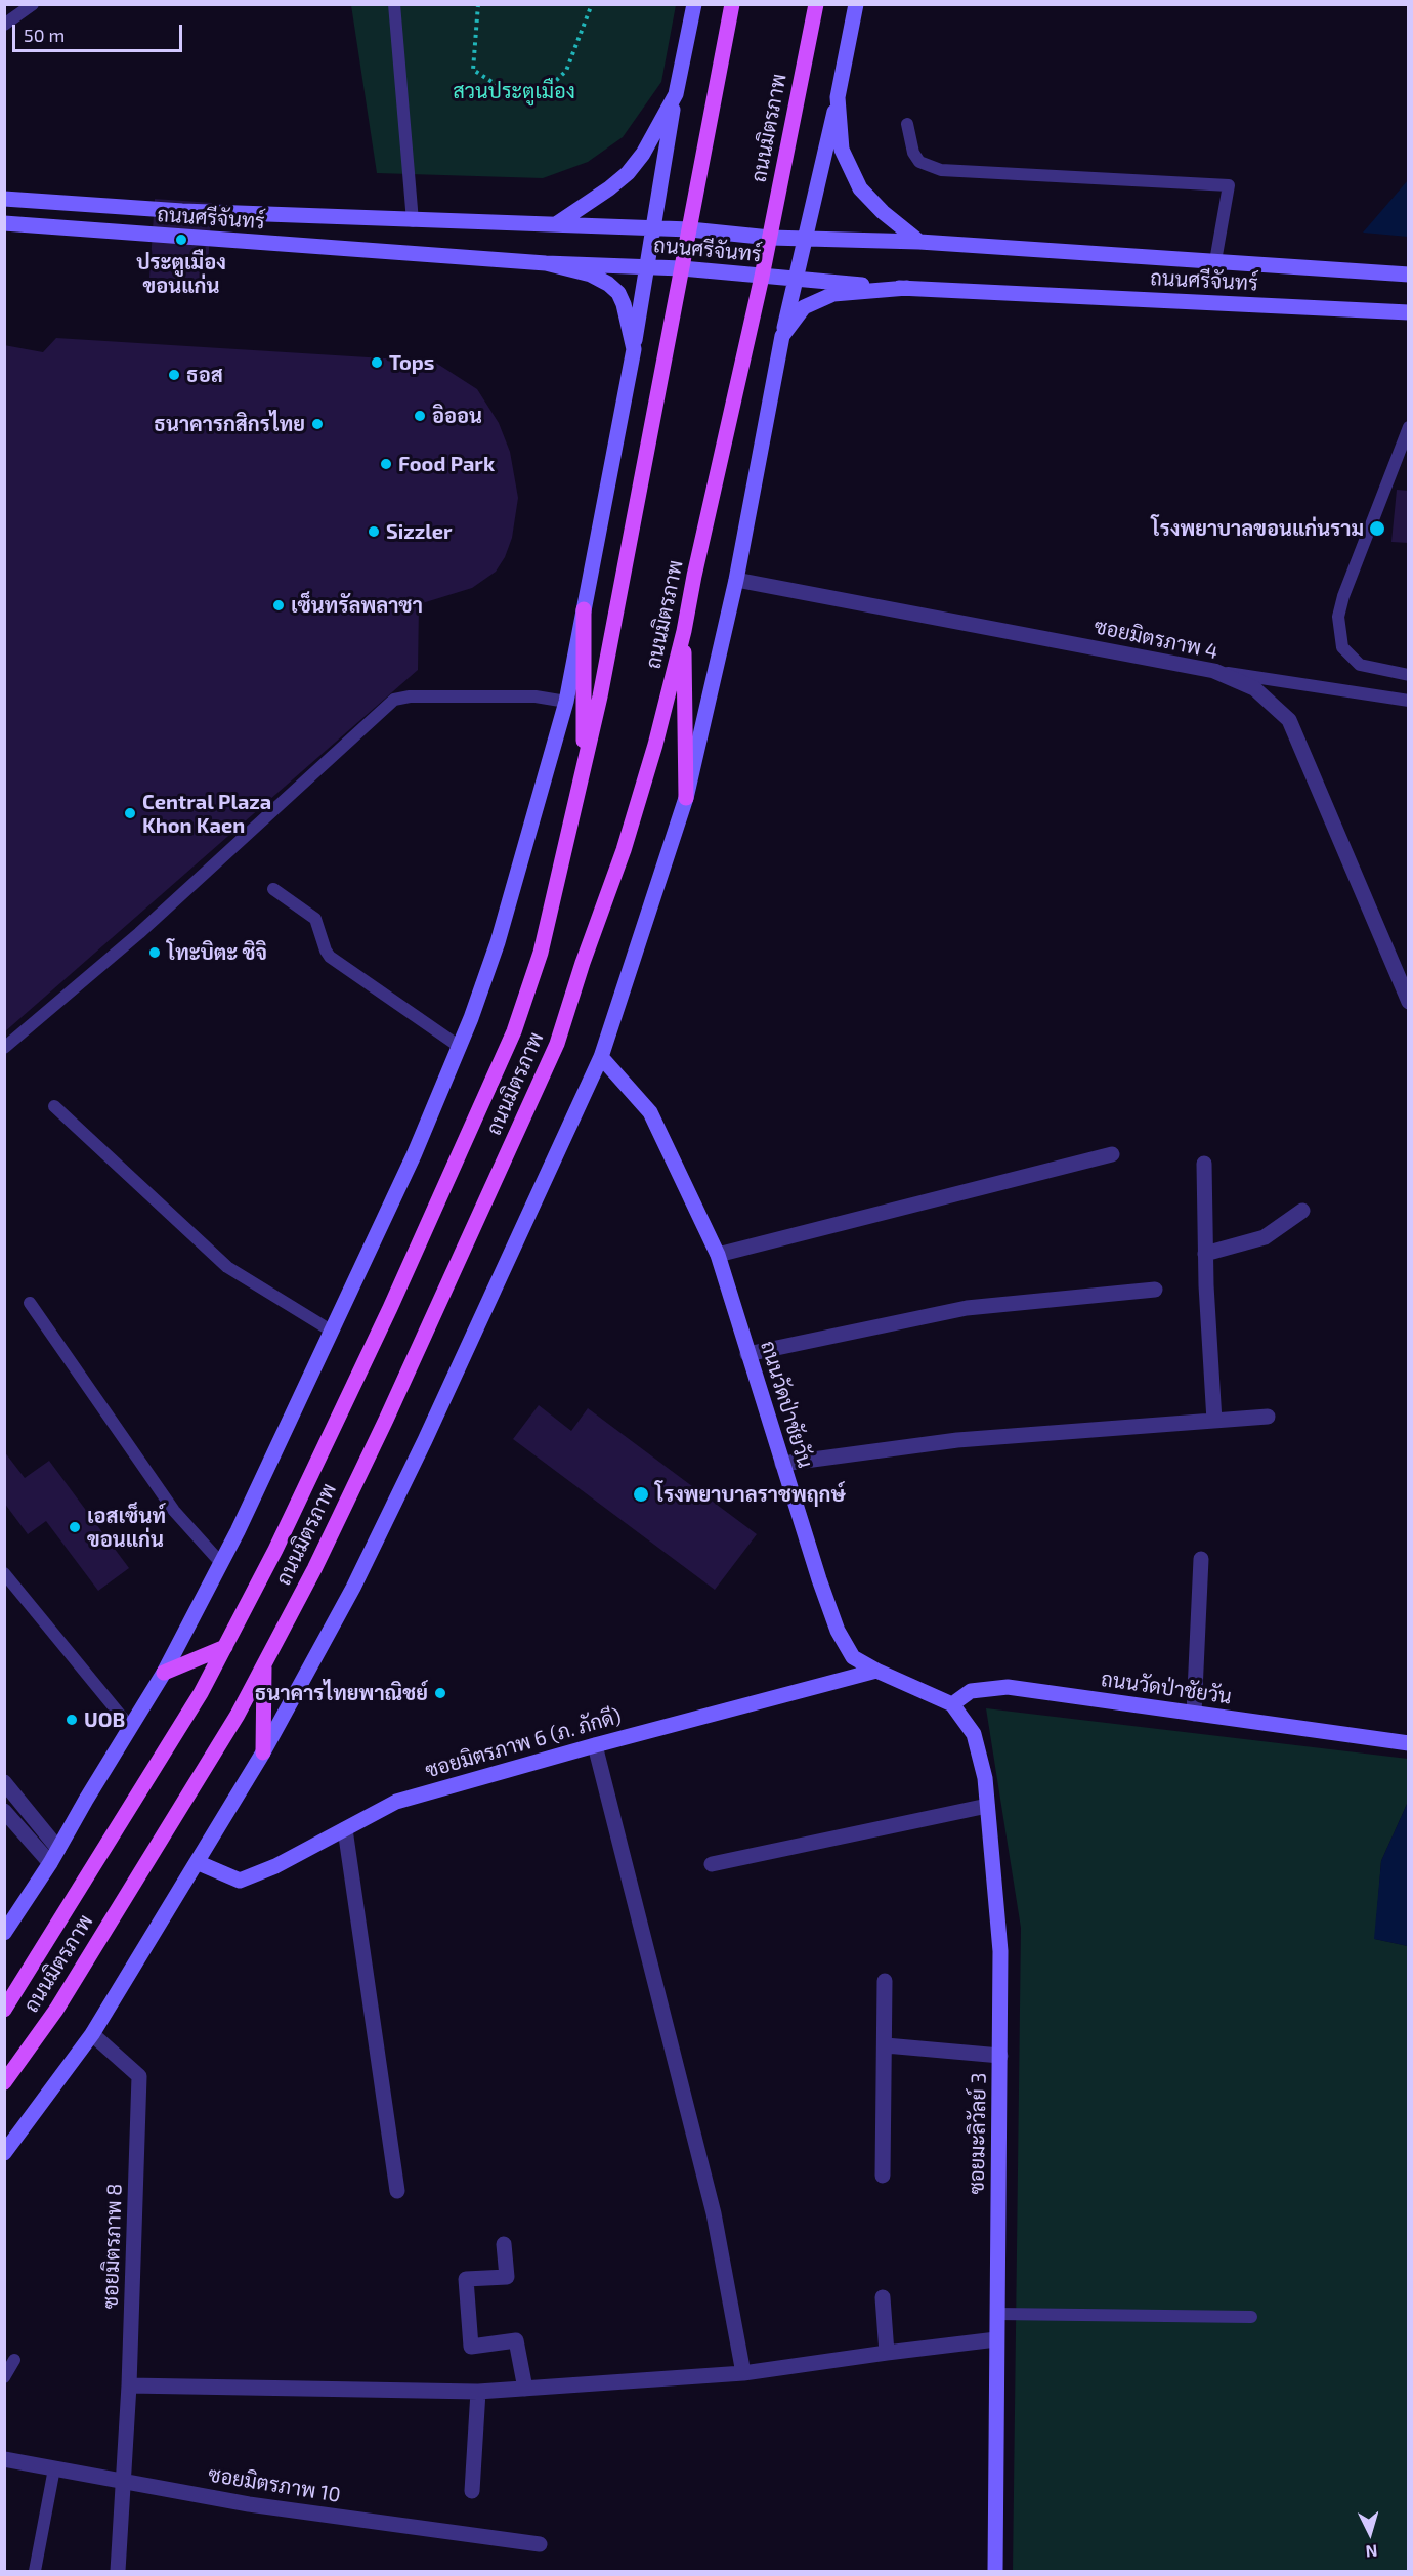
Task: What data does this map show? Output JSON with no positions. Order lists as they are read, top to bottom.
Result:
{
  "streets": {
    "main road": [
      "ถนนมิตรภาพ",
      "ถนนศรีจันทร์",
      "ถนนวัดป่าชัยวัน",
      "ซอยมิตรภาพ 6 (ภ. ภักดี)",
      "ซอยมะลิวัลย์ 3"
    ],
    "street": ["ซอยมิตรภาพ 4", "ซอยมิตรภาพ 8", "ซอยมิตรภาพ 10"]
  },
  "crossings": [
    ["ถนนมิตรภาพ", "ถนนศรีจันทร์"],
    ["ถนนวัดป่าชัยวัน", "ซอยมิตรภาพ 6 (ภ. ภักดี)"],
    ["ถนนวัดป่าชัยวัน", "ซอยมะลิวัลย์ 3"],
    ["ซอยมิตรภาพ 8", "ซอยมิตรภาพ 10"]
  ],
  "parks": ["สวนประตูเมือง"],
  "places": [
    "ประตูเมือง ขอนแก่น",
    "Tops",
    "ธอส",
    "อิออน",
    "ธนาคารกสิกรไทย",
    "Food Park",
    "โรงพยาบาลขอนแก่นราม",
    "Sizzler",
    "เซ็นทรัลพลาซา",
    "Central Plaza Khon Kaen",
    "โทะบิตะ ชิจิ",
    "โรงพยาบาลราชพฤกษ์",
    "เอสเซ็นท์ ขอนแก่น",
    "ธนาคารไทยพาณิชย์",
    "UOB"
  ],
  "scale_bar": "50 m",
  "north": "bottom"
}
